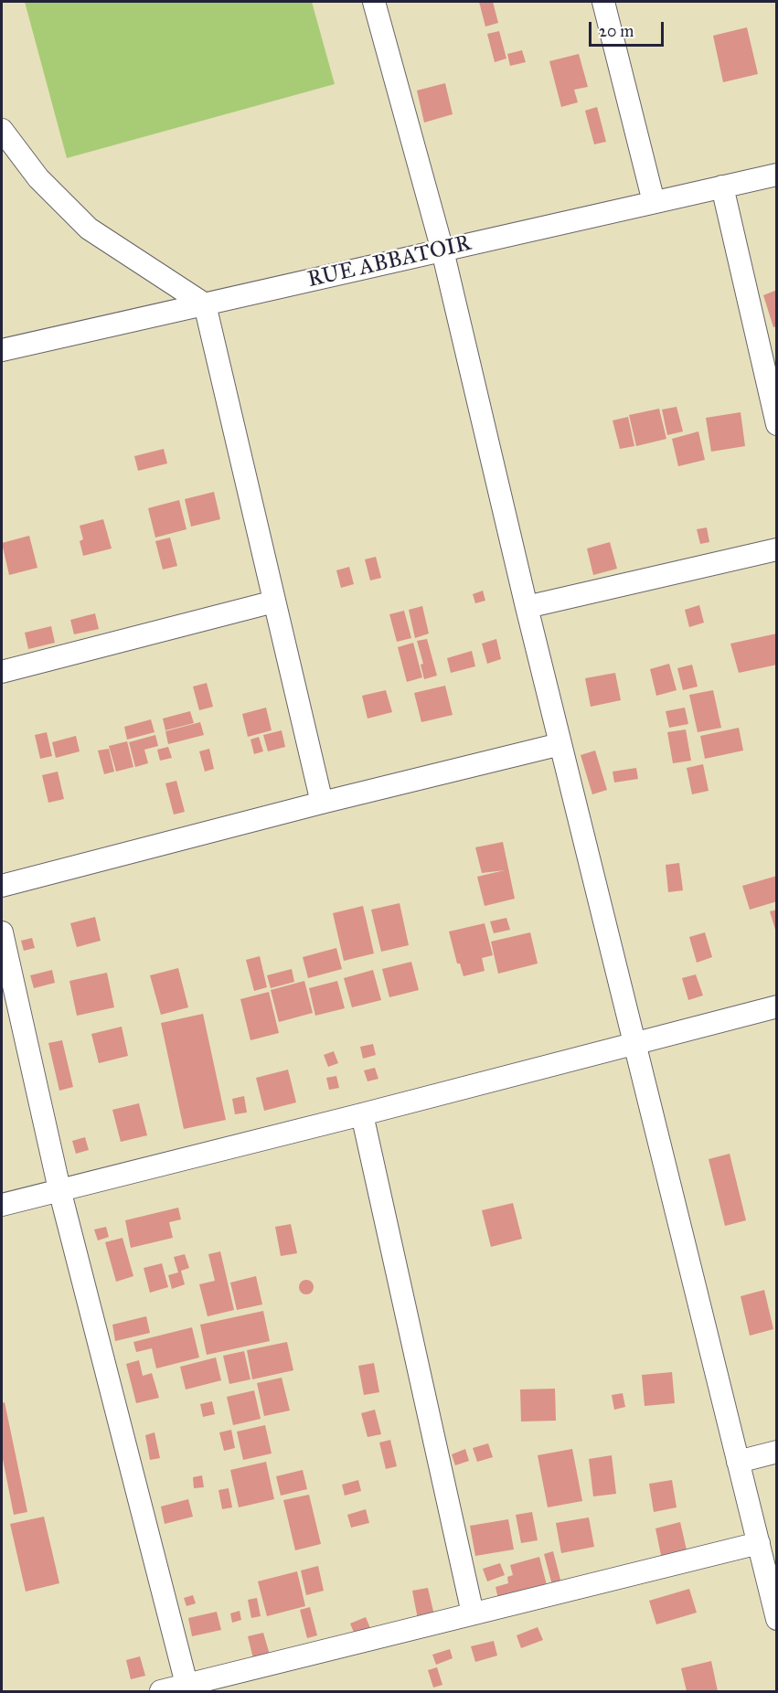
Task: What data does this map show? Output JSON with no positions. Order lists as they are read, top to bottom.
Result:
{
  "streets": {
    "street": ["RUE ABBATOIR"]
  },
  "scale_bar": "20 m"
}
